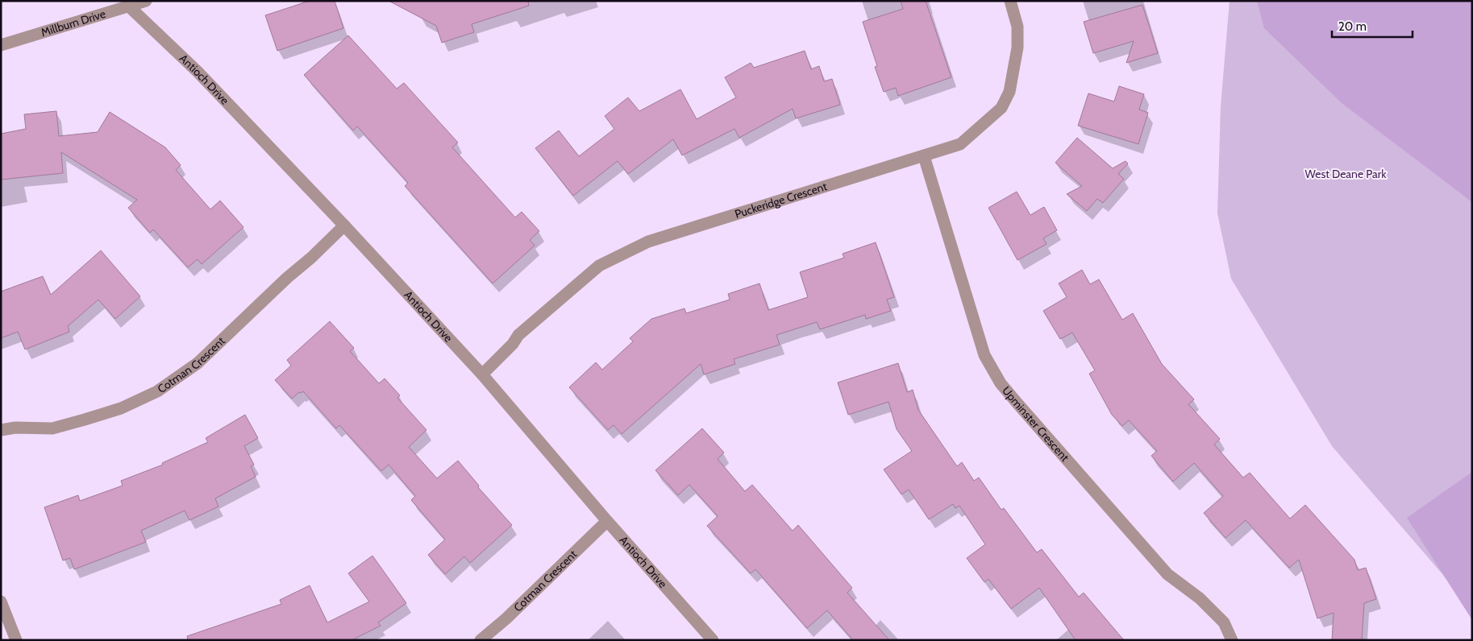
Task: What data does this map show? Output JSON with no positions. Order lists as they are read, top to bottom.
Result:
{
  "streets": {
    "street": [
      "Millburn Drive",
      "Antioch Drive",
      "Puckeridge Crescent",
      "Cotman Crescent",
      "Upminster Crescent"
    ]
  },
  "crossings": [
    ["Millburn Drive", "Antioch Drive"],
    ["Antioch Drive", "Puckeridge Crescent"],
    ["Antioch Drive", "Cotman Crescent"],
    ["Puckeridge Crescent", "Upminster Crescent"]
  ],
  "parks": ["West Deane Park"],
  "scale_bar": "20 m"
}
